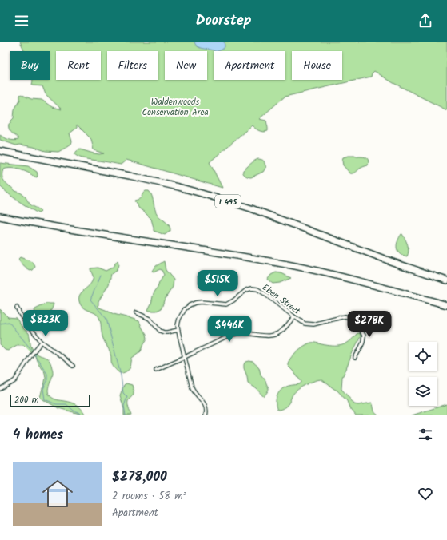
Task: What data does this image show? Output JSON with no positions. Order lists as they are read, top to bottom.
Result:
{
  "streets": {
    "highway": ["I 495"],
    "street": ["Eben Street"]
  },
  "parks": ["Waldenwoods Conservation Area"],
  "scale_bar": "200 m",
  "page": {
    "header": "Doorstep",
    "chip": [
      "Buy",
      "Rent",
      "Filters",
      "New",
      "Apartment",
      "House"
    ],
    "price": [
      "$515K",
      "$823K",
      "$278K",
      "$446K"
    ],
    "scale": "200 m",
    "heading": "4 homes",
    "list": [
      {
        "name": "$278,000",
        "note": "2 rooms · 58 m² · Apartment"
      }
    ]
  }
}
